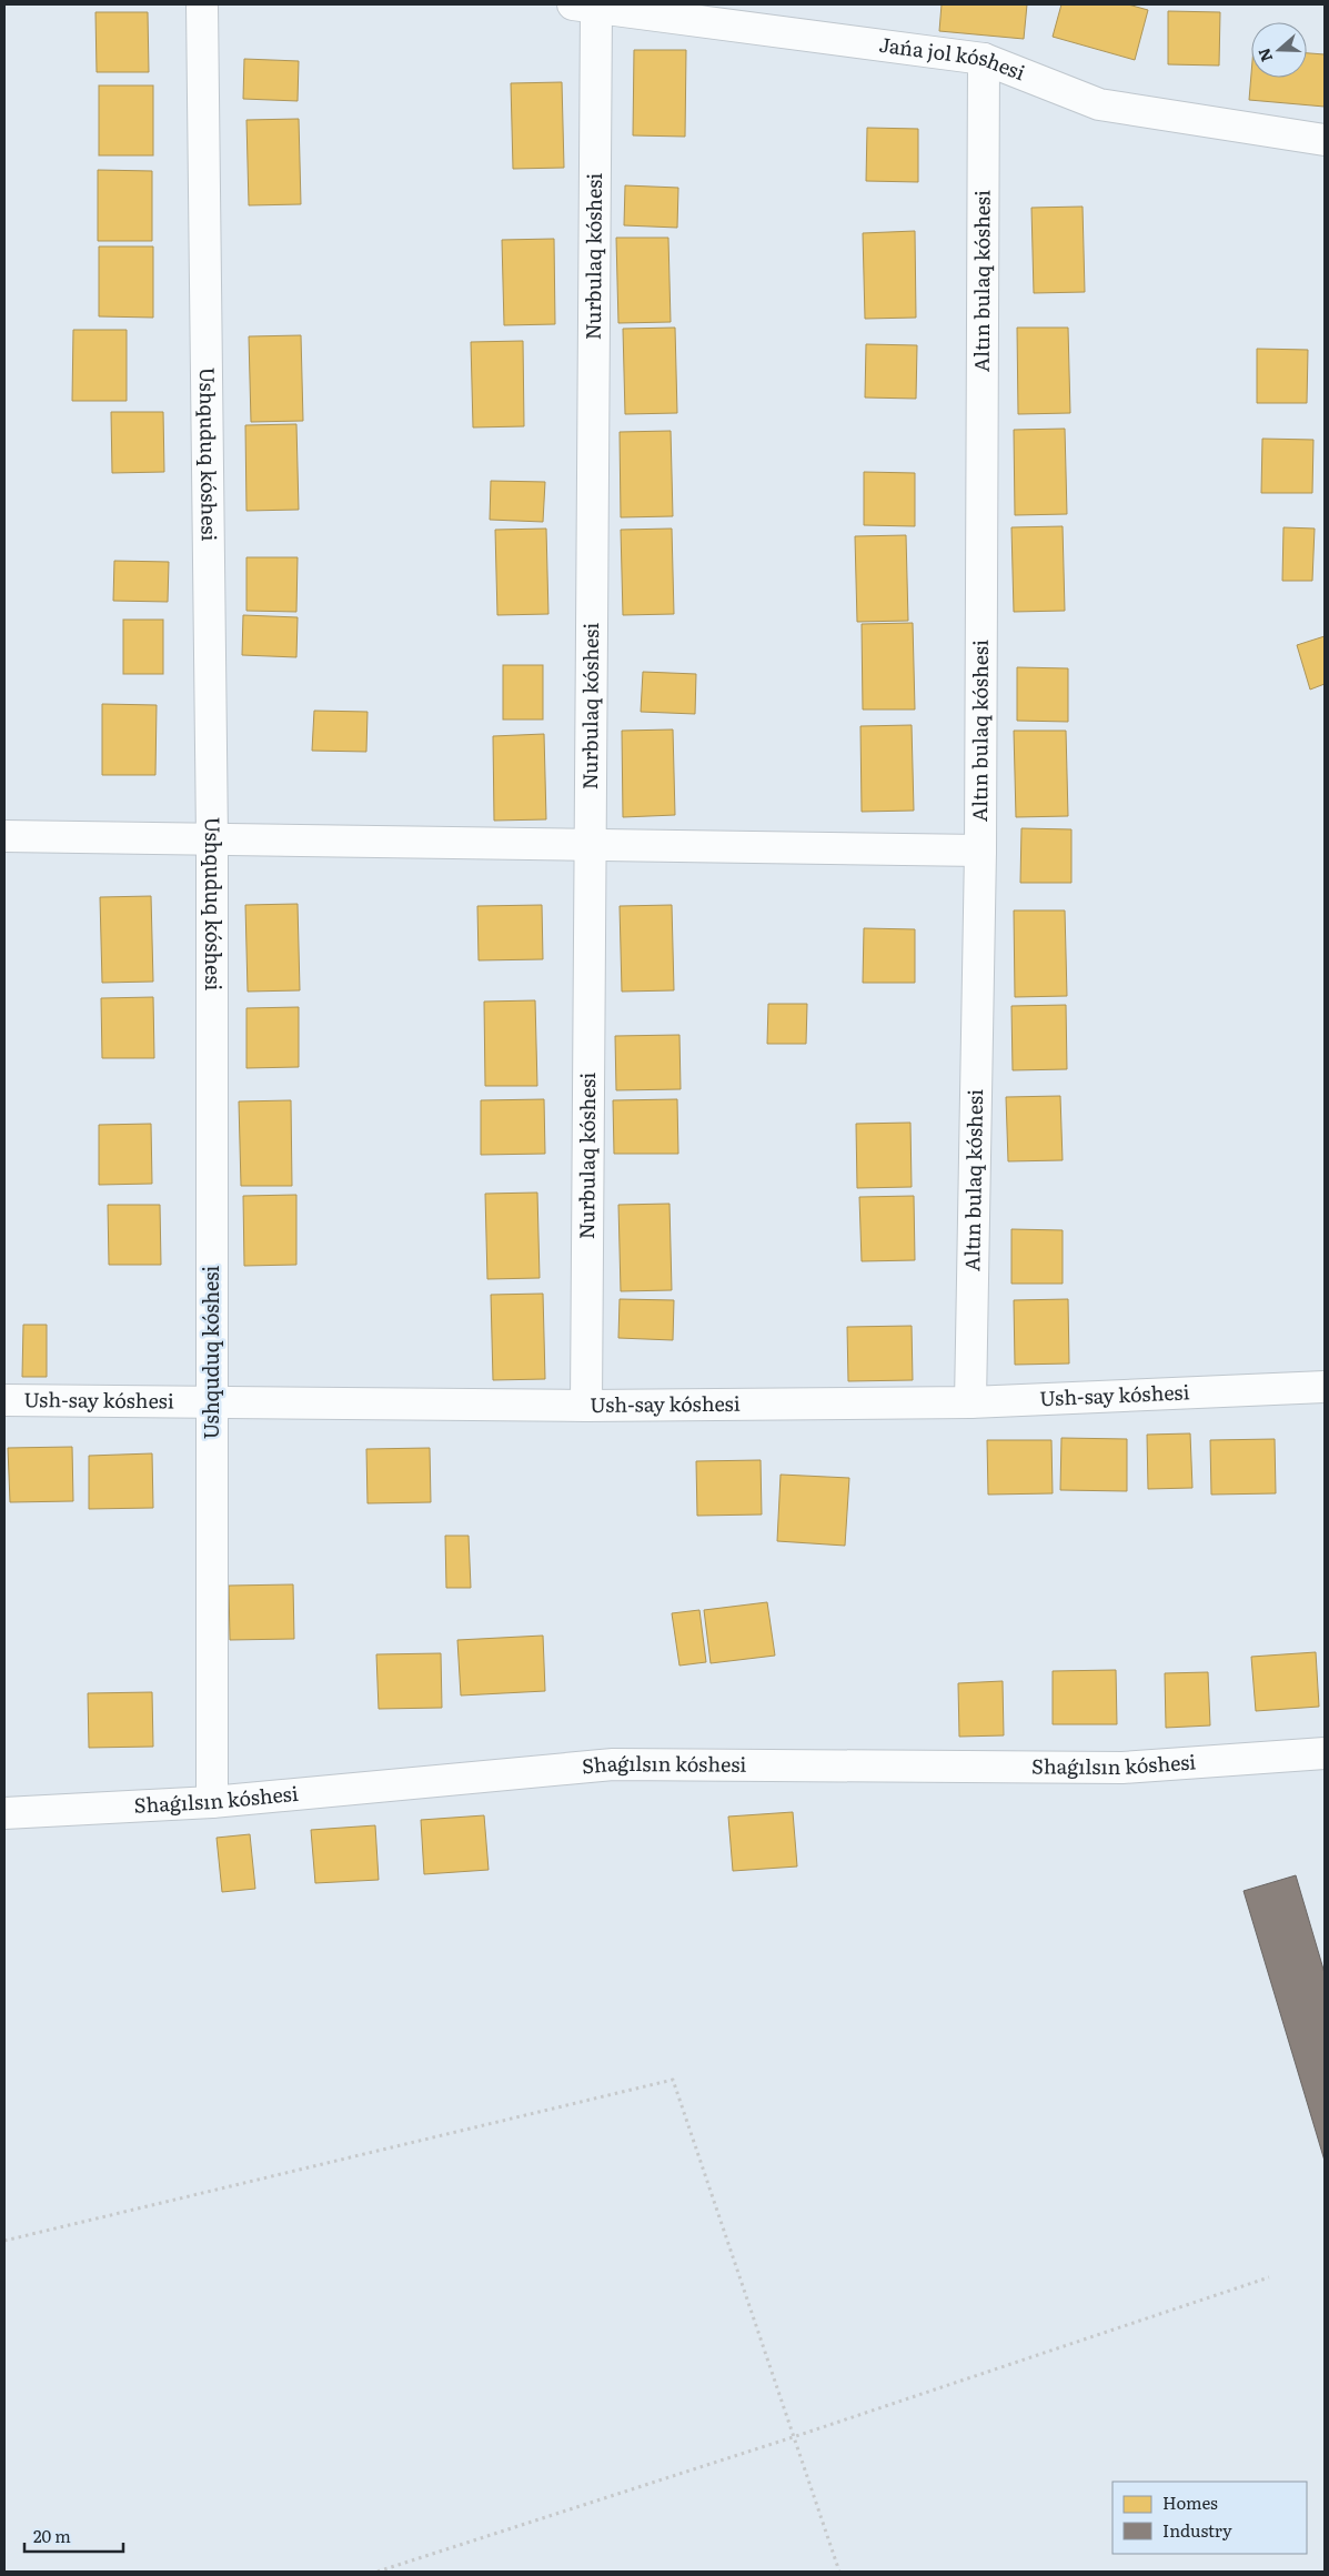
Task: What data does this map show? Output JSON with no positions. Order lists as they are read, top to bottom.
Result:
{
  "streets": {
    "street": [
      "Jańa jol kóshesi",
      "Nurbulaq kóshesi",
      "Altın bulaq kóshesi",
      "Ushquduq kóshesi",
      "Ush-say kóshesi",
      "Shaǵılsın kóshesi"
    ]
  },
  "crossings": [
    ["Jańa jol kóshesi", "Nurbulaq kóshesi"],
    ["Jańa jol kóshesi", "Altın bulaq kóshesi"],
    ["Nurbulaq kóshesi", "Ush-say kóshesi"],
    ["Altın bulaq kóshesi", "Ush-say kóshesi"],
    ["Ushquduq kóshesi", "Ush-say kóshesi"],
    ["Ushquduq kóshesi", "Shaǵılsın kóshesi"]
  ],
  "legend": ["Homes", "Industry"],
  "scale_bar": "20 m",
  "north": "left"
}
